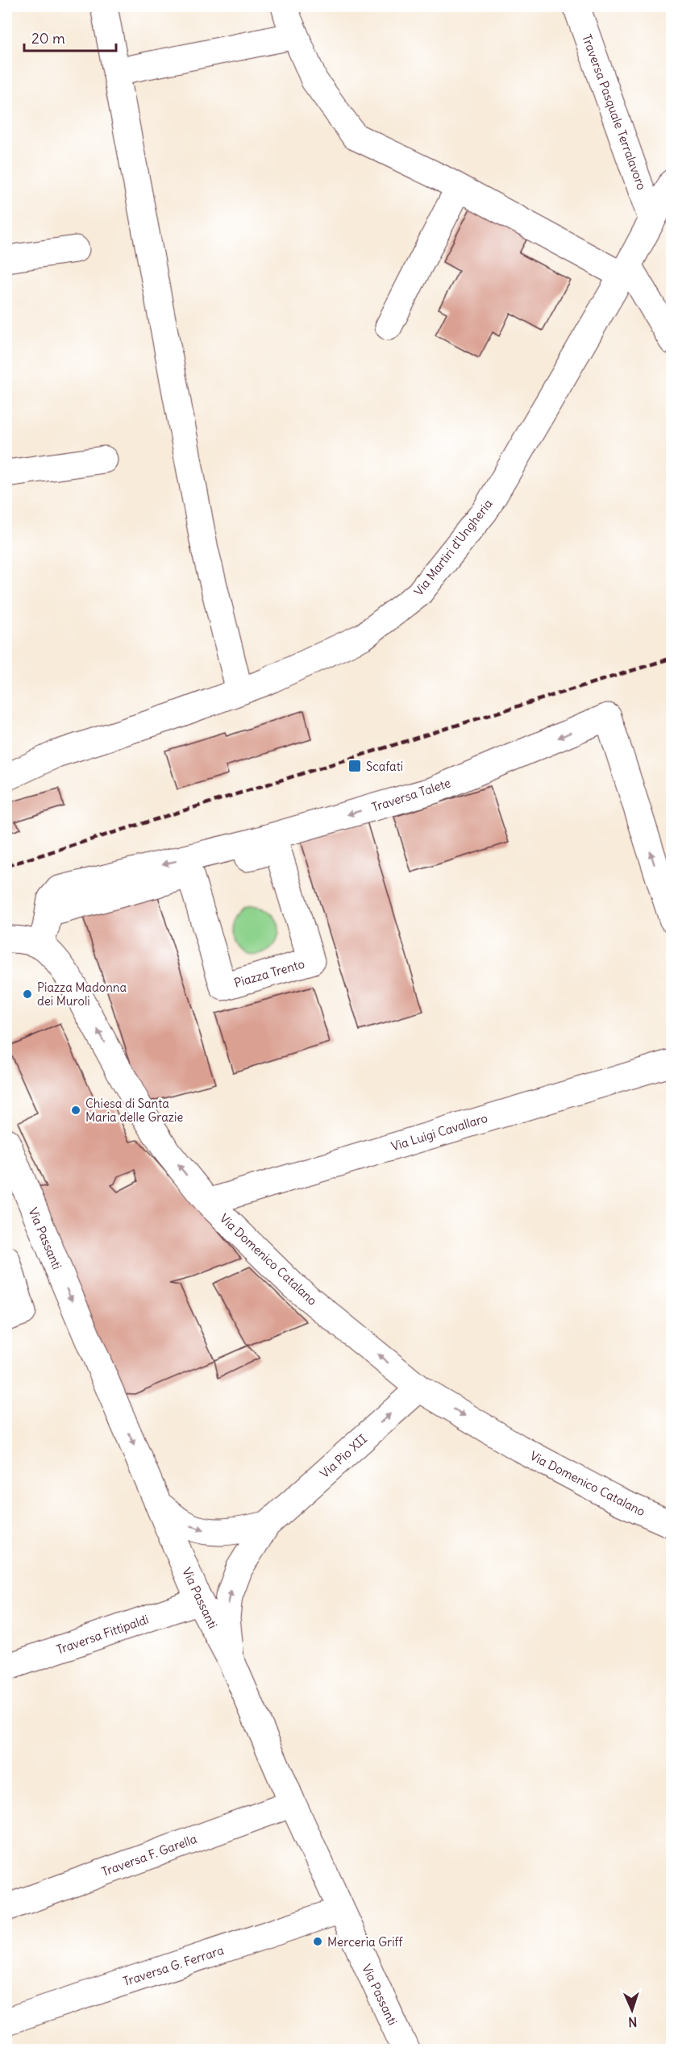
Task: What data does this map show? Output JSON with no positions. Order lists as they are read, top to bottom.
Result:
{
  "streets": {
    "street": [
      "Traversa Pasquale Terralavoro",
      "Via Martiri d'Ungheria",
      "Traversa Talete",
      "Piazza Trento",
      "Via Luigi Cavallaro",
      "Via Passanti",
      "Via Domenico Catalano",
      "Via Pio XII",
      "Traversa Fittipaldi",
      "Traversa F. Garella",
      "Traversa G. Ferrara"
    ]
  },
  "crossings": [
    ["Traversa Pasquale Terralavoro", "Via Martiri d'Ungheria"],
    ["Traversa Talete", "Piazza Trento"],
    ["Traversa Talete", "Via Domenico Catalano"],
    ["Via Luigi Cavallaro", "Via Domenico Catalano"],
    ["Via Passanti", "Via Pio XII"],
    ["Via Passanti", "Traversa Fittipaldi"],
    ["Via Passanti", "Traversa F. Garella"],
    ["Via Passanti", "Traversa G. Ferrara"],
    ["Via Domenico Catalano", "Via Pio XII"]
  ],
  "one_way": ["Via Passanti", "Via Pio XII"],
  "places": {
    "transit": ["Scafati"],
    "other": ["Piazza Madonna dei Muroli", "Chiesa di Santa Maria delle Grazie", "Merceria Griff"]
  },
  "scale_bar": "20 m",
  "north": "bottom"
}
